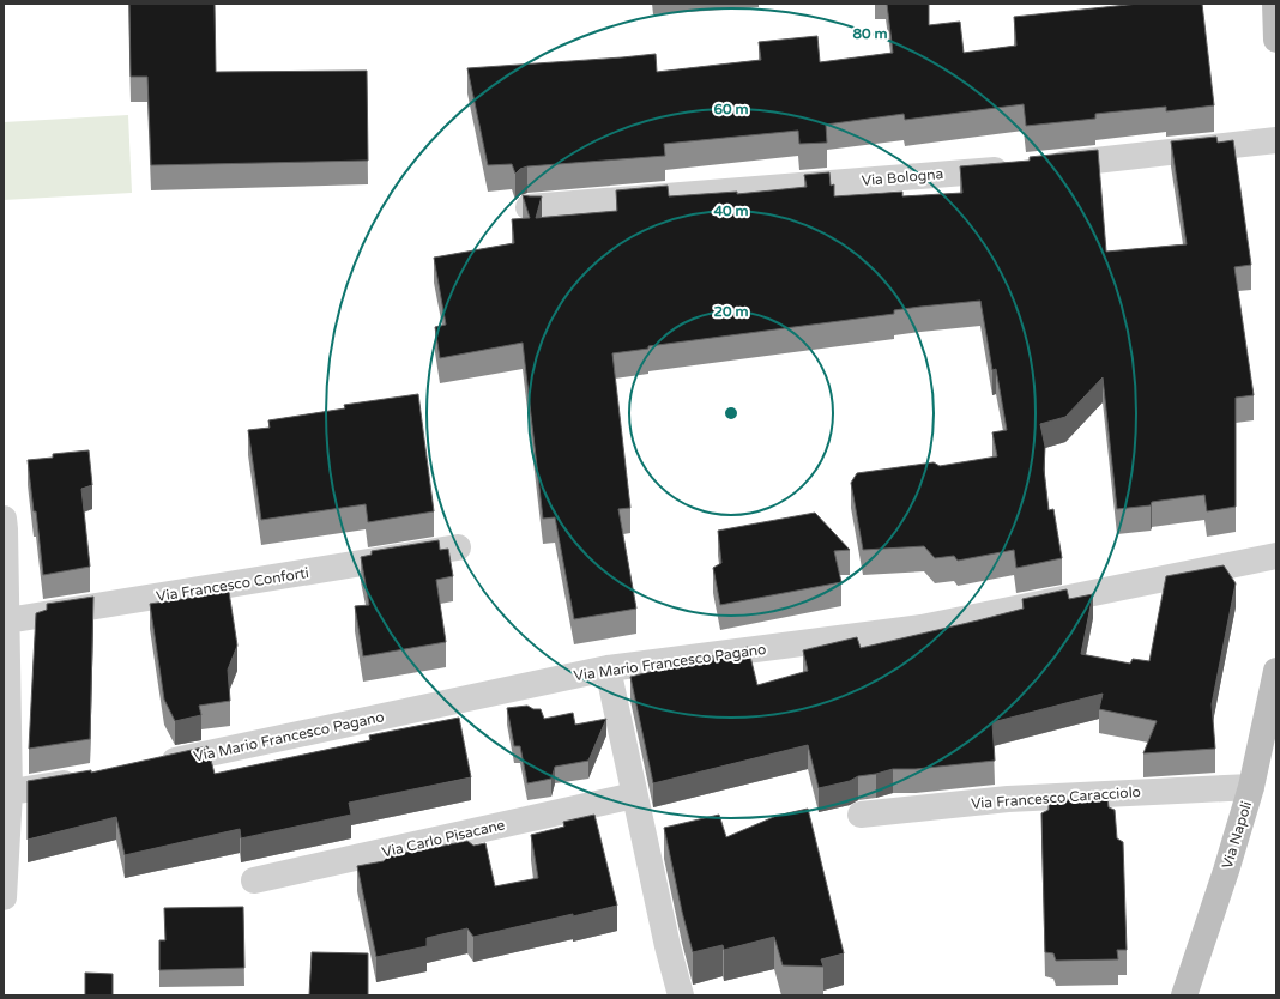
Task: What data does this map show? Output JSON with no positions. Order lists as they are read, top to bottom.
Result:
{
  "streets": {
    "main road": ["Via Napoli"],
    "street": [
      "Via Bologna",
      "Via Francesco Conforti",
      "Via Mario Francesco Pagano",
      "Via Francesco Caracciolo",
      "Via Carlo Pisacane"
    ]
  },
  "crossings": [
    ["Via Francesco Caracciolo", "Via Napoli"]
  ],
  "rings": [
    "80 m",
    "60 m",
    "40 m",
    "20 m"
  ]
}
